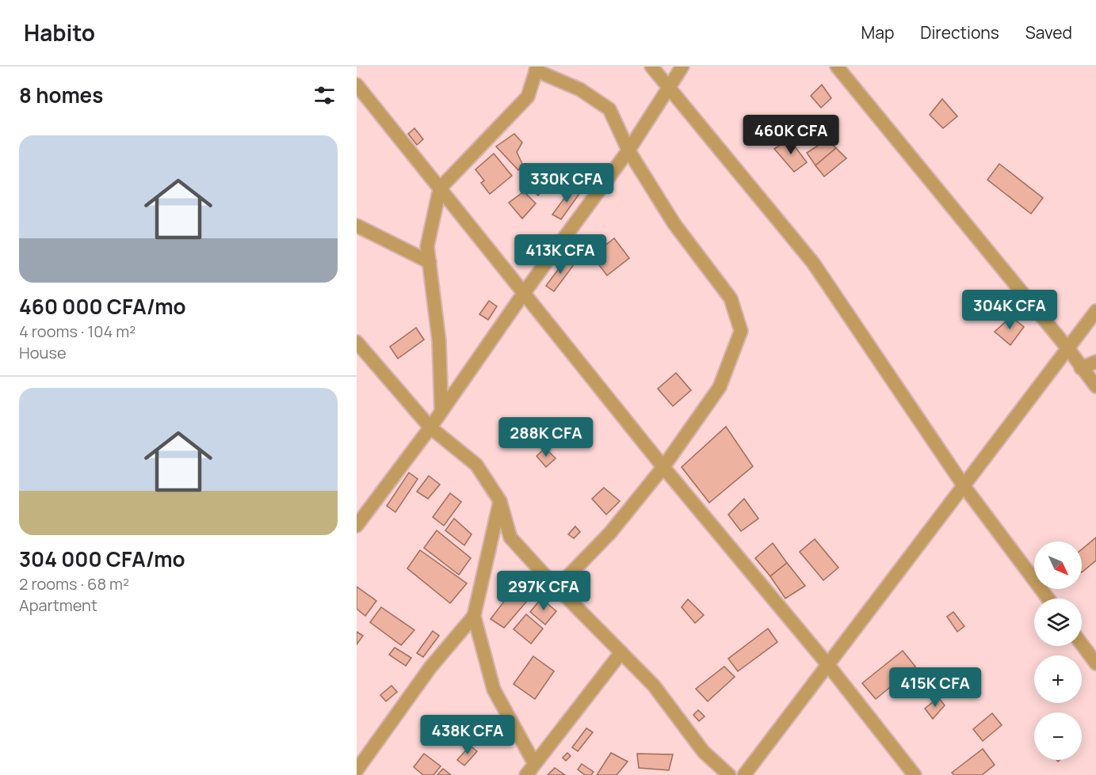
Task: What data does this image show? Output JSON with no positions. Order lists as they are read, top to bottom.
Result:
{
  "north": "bottom right",
  "page": {
    "header": "Habito",
    "nav": ["Map", "Directions", "Saved"],
    "heading": "8 homes",
    "price": [
      "460K CFA",
      "330K CFA",
      "413K CFA",
      "304K CFA",
      "288K CFA",
      "297K CFA",
      "415K CFA",
      "438K CFA"
    ],
    "list": [
      {
        "name": "460 000 CFA/mo",
        "note": "4 rooms · 104 m² · House"
      },
      {
        "name": "304 000 CFA/mo",
        "note": "2 rooms · 68 m² · Apartment"
      }
    ],
    "map_buttons": ["+", "−"]
  }
}
